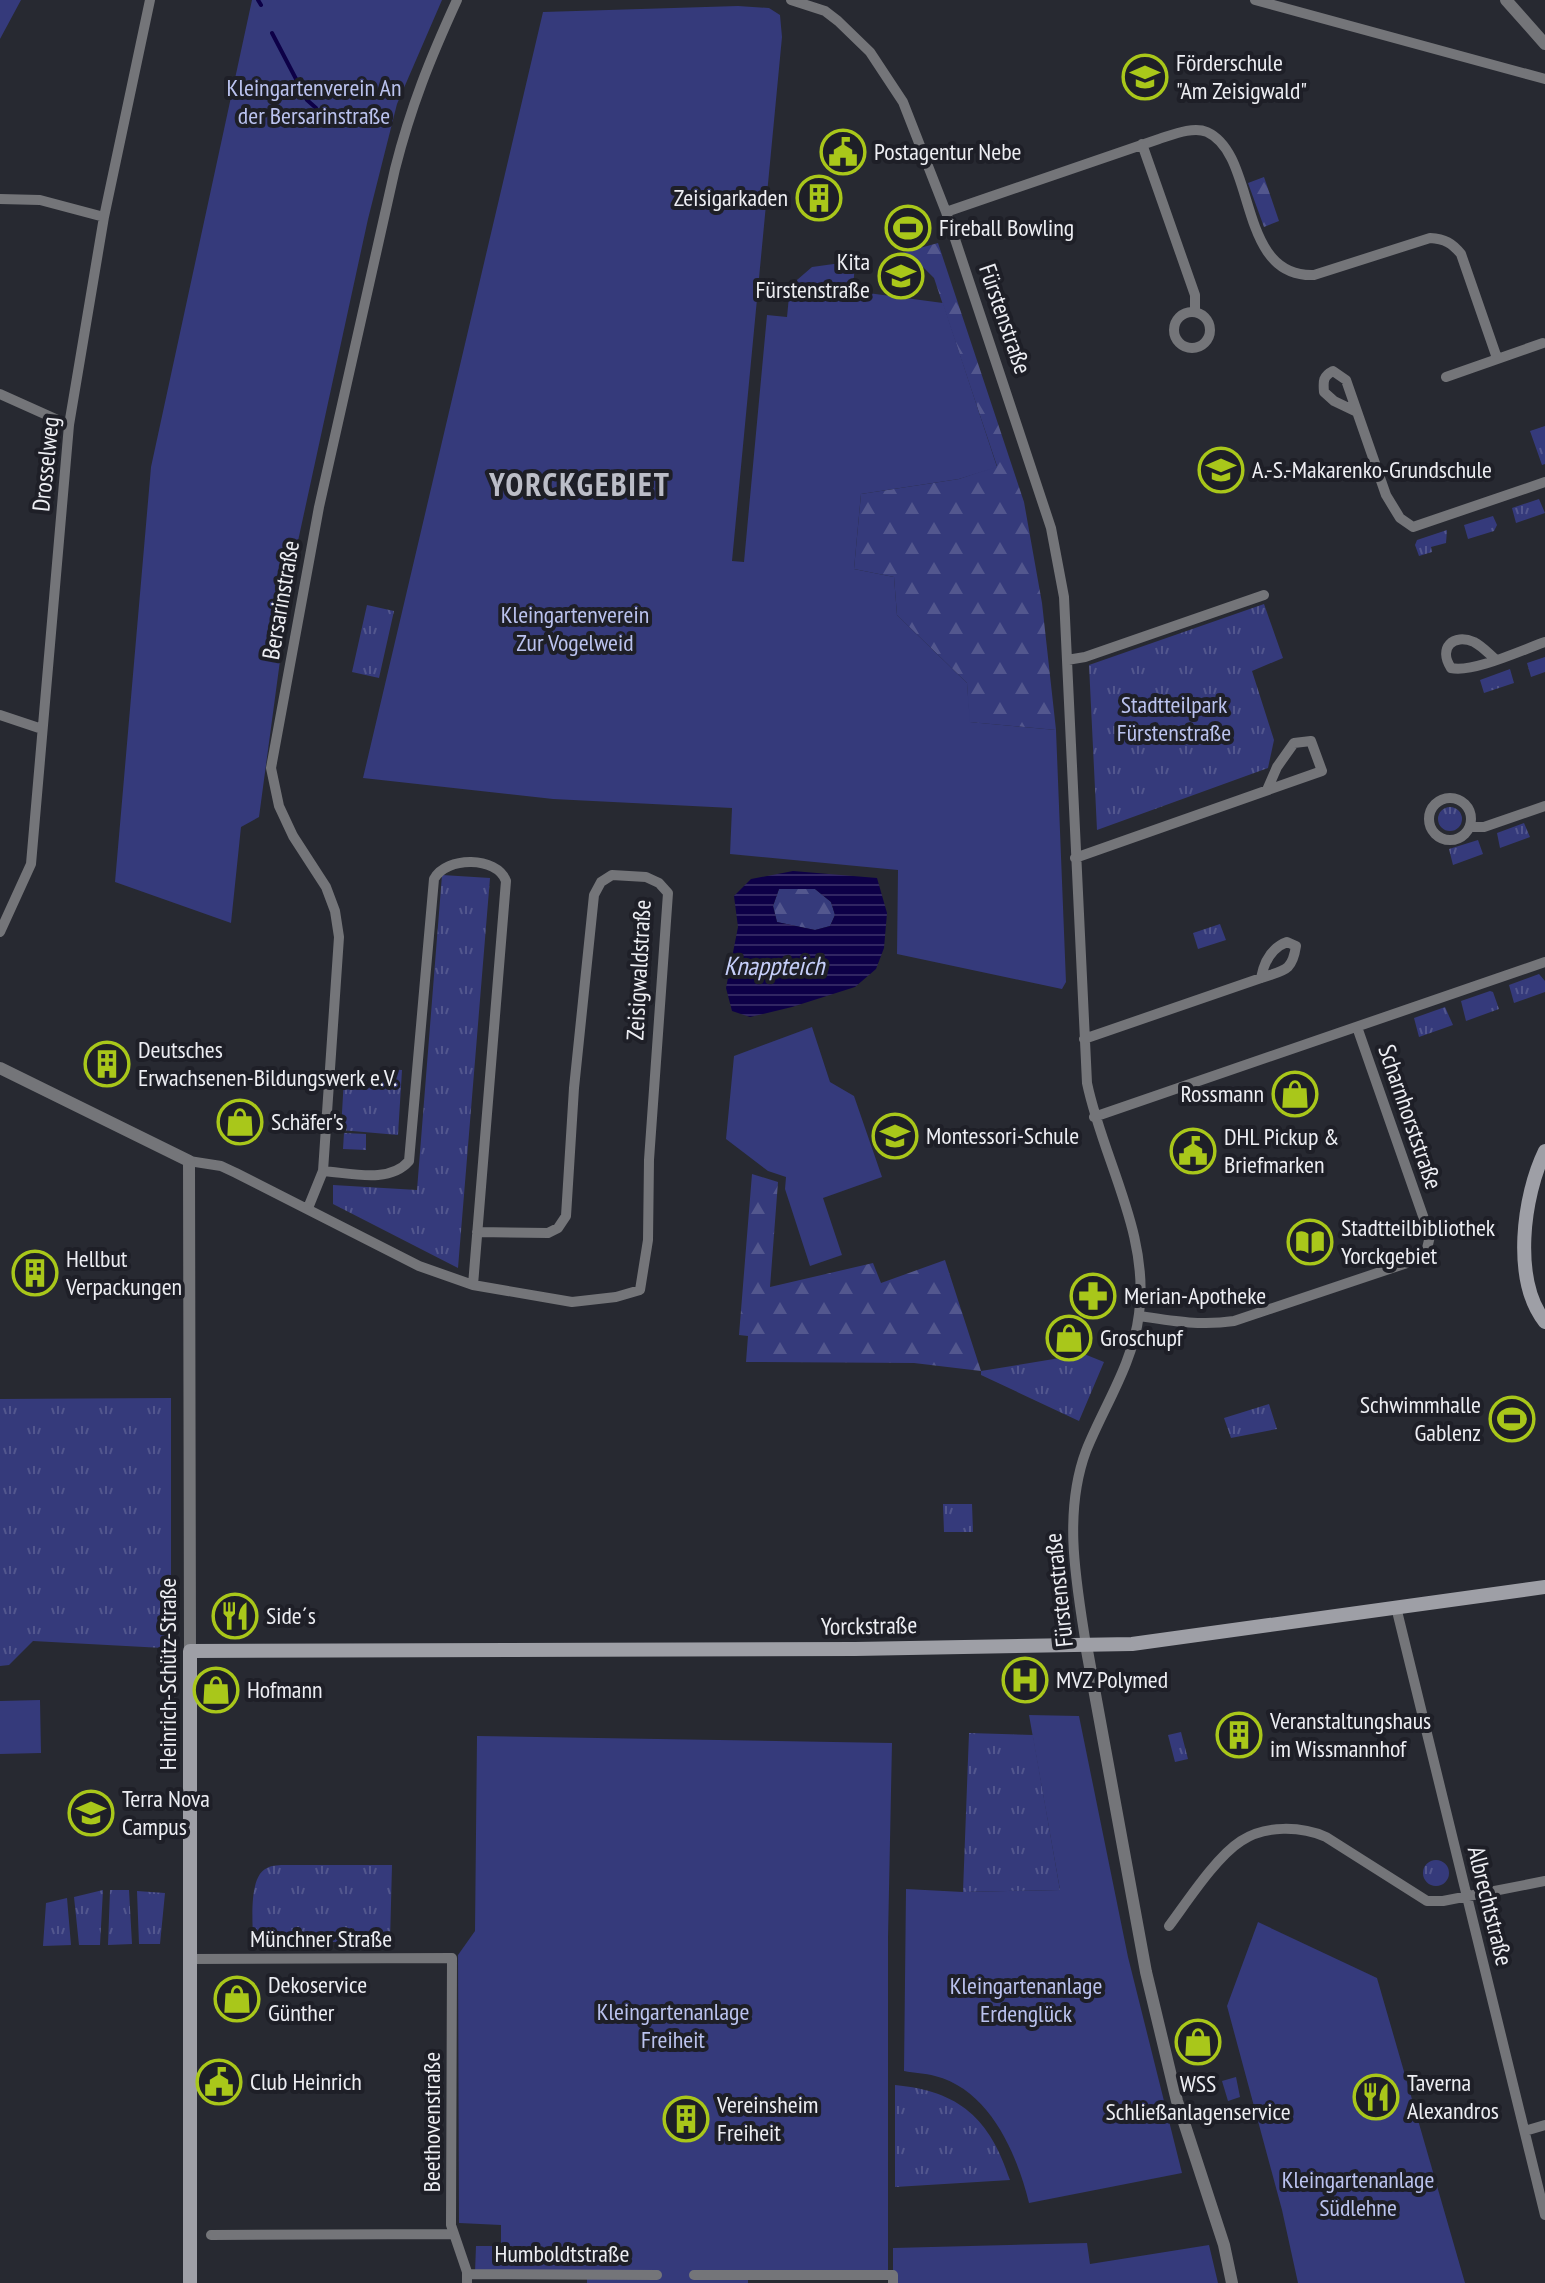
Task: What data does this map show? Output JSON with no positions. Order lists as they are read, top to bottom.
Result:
{
  "streets": {
    "main road": ["Yorckstraße", "Heinrich-Schütz-Straße"],
    "street": [
      "Fürstenstraße",
      "Drosselweg",
      "Bersarinstraße",
      "Zeisigwaldstraße",
      "Scharnhorststraße",
      "Albrechtstraße",
      "Münchner Straße",
      "Beethovenstraße",
      "Humboldtstraße"
    ]
  },
  "crossings": [
    ["Fürstenstraße", "Scharnhorststraße"],
    ["Fürstenstraße", "Yorckstraße"],
    ["Bersarinstraße", "Zeisigwaldstraße"],
    ["Zeisigwaldstraße", "Heinrich-Schütz-Straße"],
    ["Yorckstraße", "Heinrich-Schütz-Straße"],
    ["Yorckstraße", "Albrechtstraße"],
    ["Heinrich-Schütz-Straße", "Münchner Straße"],
    ["Münchner Straße", "Beethovenstraße"],
    ["Beethovenstraße", "Humboldtstraße"]
  ],
  "districts": ["YORCKGEBIET"],
  "water": ["Knappteich"],
  "parks": [
    "Kleingartenverein An der Bersarinstraße",
    "Kleingartenverein Zur Vogelweid",
    "Stadtteilpark Fürstenstraße",
    "Kleingartenanlage Erdenglück",
    "Kleingartenanlage Freiheit",
    "Kleingartenanlage Südlehne"
  ],
  "places": {
    "school or university": [
      "Förderschule \"Am Zeisigwald\"",
      "Kita Fürstenstraße",
      "A.-S.-Makarenko-Grundschule",
      "Montessori-Schule",
      "Terra Nova Campus"
    ],
    "public building": ["Postagentur Nebe", "DHL Pickup & Briefmarken", "Club Heinrich"],
    "building": [
      "Zeisigarkaden",
      "Deutsches Erwachsenen-Bildungswerk e.V.",
      "Hellbut Verpackungen",
      "Veranstaltungshaus im Wissmannhof",
      "Vereinsheim Freiheit"
    ],
    "sports": ["Fireball Bowling", "Schwimmhalle Gablenz"],
    "shop": [
      "Rossmann",
      "Schäfer's",
      "Groschupf",
      "Hofmann",
      "Dekoservice Günther",
      "WSS Schließanlagenservice"
    ],
    "library": ["Stadtteilbibliothek Yorckgebiet"],
    "pharmacy": ["Merian-Apotheke"],
    "restaurant": ["Side´s", "Taverna Alexandros"],
    "hospital": ["MVZ Polymed"]
  }
}
